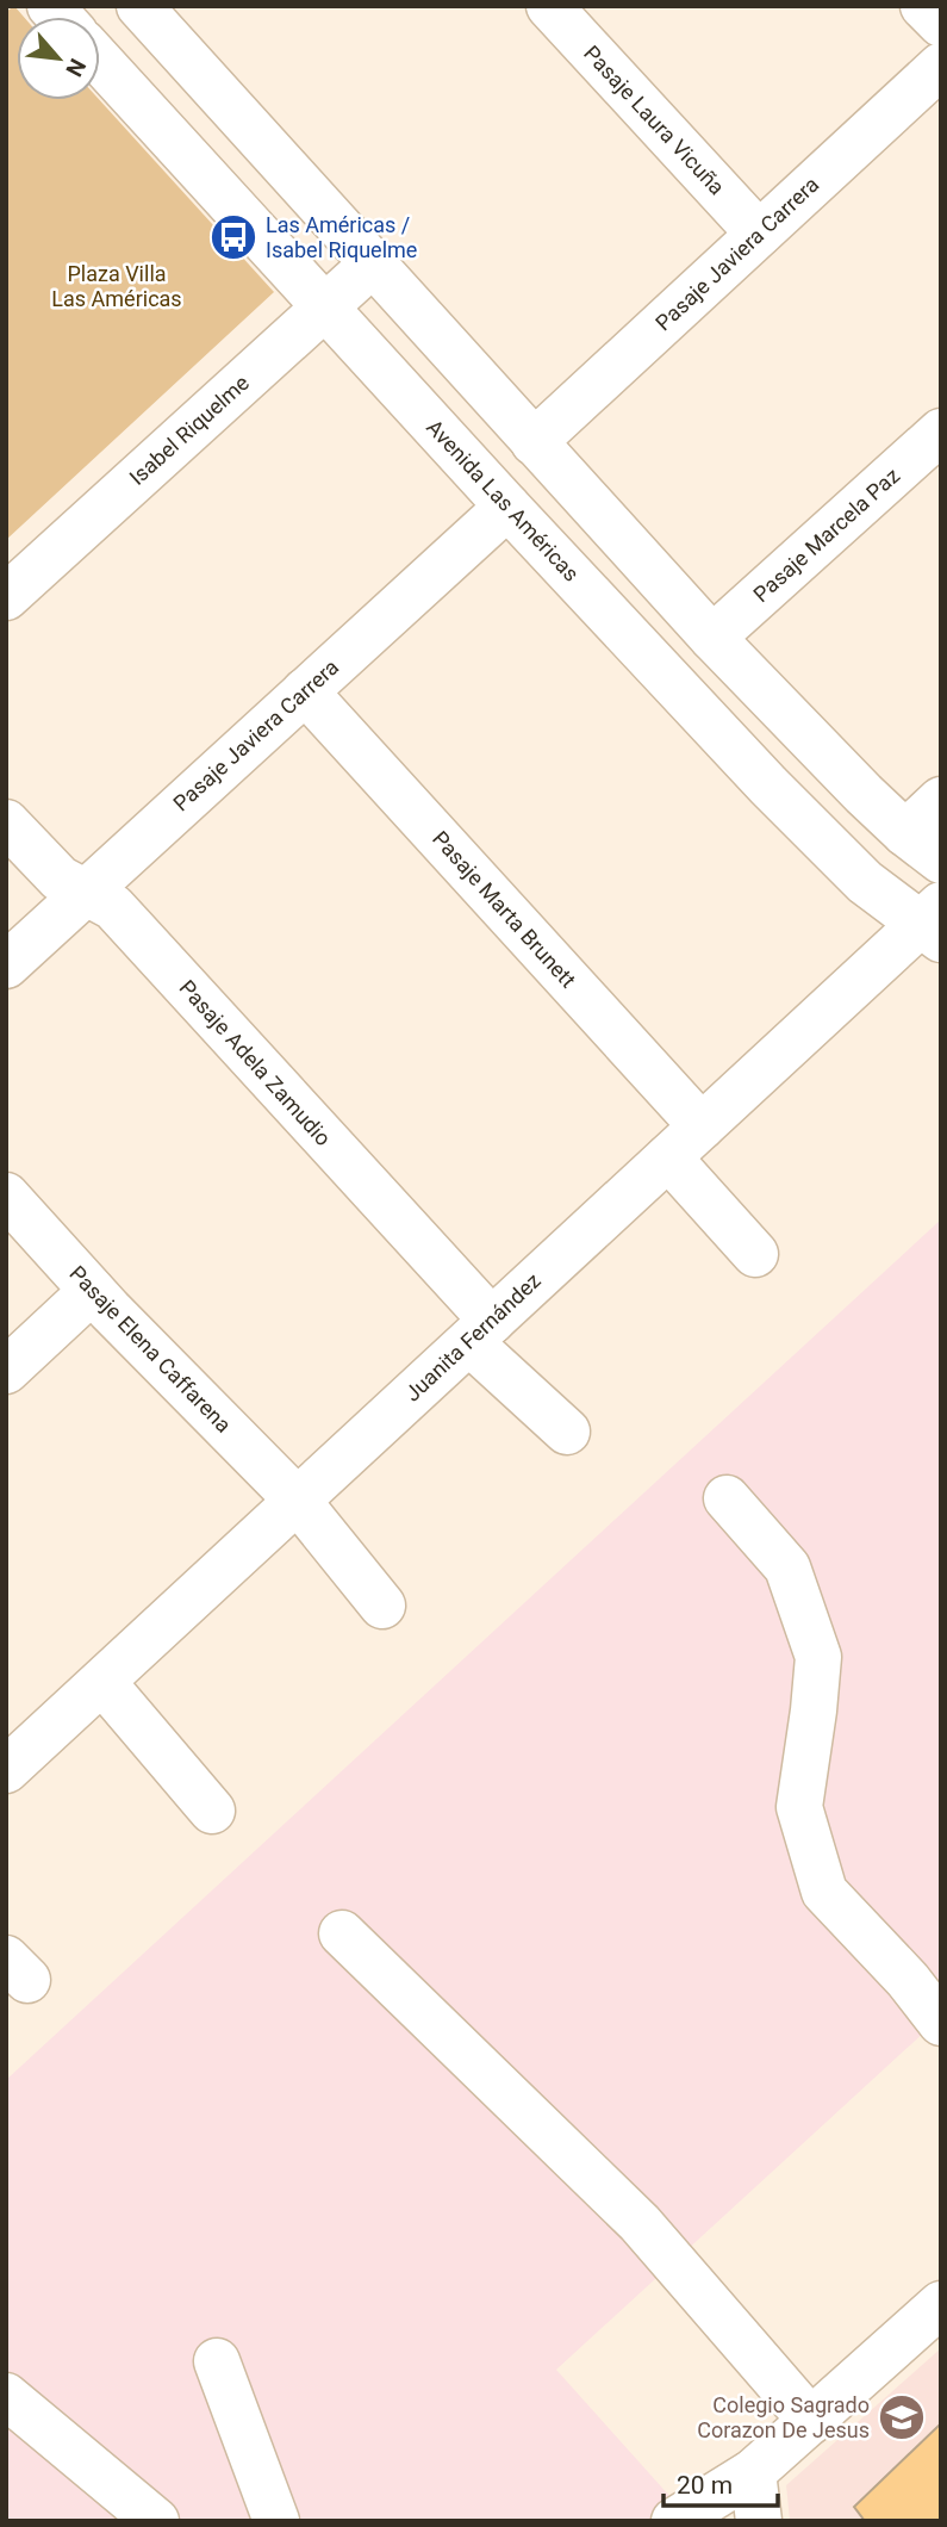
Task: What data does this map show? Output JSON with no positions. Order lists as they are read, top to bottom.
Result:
{
  "streets": {
    "street": [
      "Pasaje Laura Vicuña",
      "Pasaje Javiera Carrera",
      "Isabel Riquelme",
      "Avenida Las Américas",
      "Pasaje Marcela Paz",
      "Pasaje Marta Brunett",
      "Pasaje Adela Zamudio",
      "Juanita Fernández",
      "Pasaje Elena Caffarena"
    ]
  },
  "crossings": [
    ["Pasaje Laura Vicuña", "Pasaje Javiera Carrera"],
    ["Pasaje Javiera Carrera", "Avenida Las Américas"],
    ["Pasaje Javiera Carrera", "Pasaje Marta Brunett"],
    ["Pasaje Javiera Carrera", "Pasaje Adela Zamudio"],
    ["Isabel Riquelme", "Avenida Las Américas"],
    ["Avenida Las Américas", "Juanita Fernández"],
    ["Pasaje Marta Brunett", "Juanita Fernández"],
    ["Pasaje Adela Zamudio", "Juanita Fernández"],
    ["Juanita Fernández", "Pasaje Elena Caffarena"]
  ],
  "parks": ["Plaza Villa Las Américas"],
  "places": {
    "bus stop": ["Las Américas / Isabel Riquelme"],
    "school or university": ["Colegio Sagrado Corazon De Jesus"]
  },
  "scale_bar": "20 m",
  "north": "bottom right"
}
